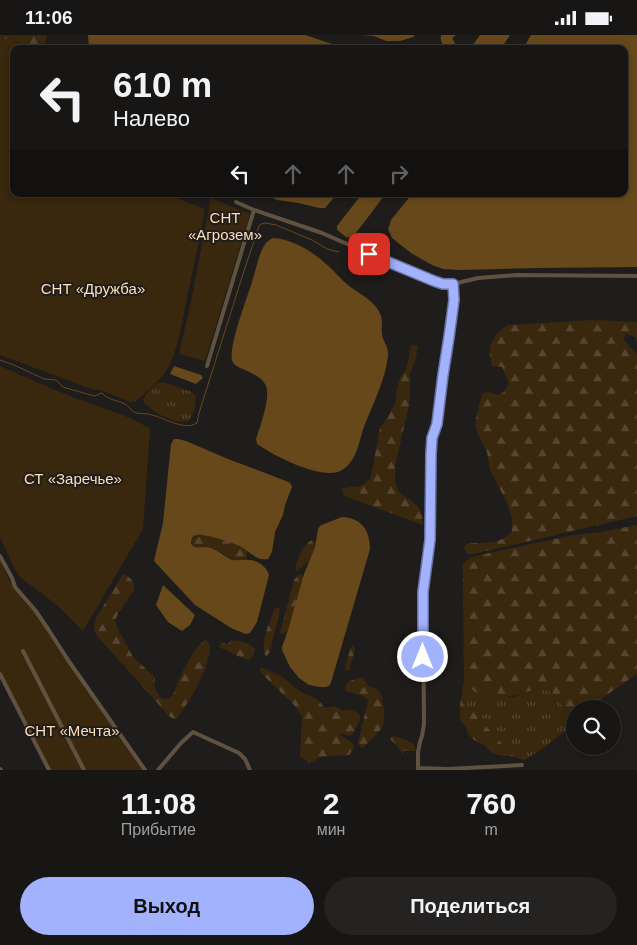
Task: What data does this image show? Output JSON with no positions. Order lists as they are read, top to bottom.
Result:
{
  "parks": [
    "СНТ «Агрозем»",
    "СНТ «Дружба»",
    "СТ «Заречье»",
    "СНТ «Мечта»"
  ],
  "page": {
    "status": "11:06",
    "turn": ["610 m", "Налево"],
    "eta": [
      "11:08",
      "Прибытие",
      "2",
      "мин",
      "760",
      "m"
    ],
    "buttons": ["Выход", "Поделиться"]
  }
}
